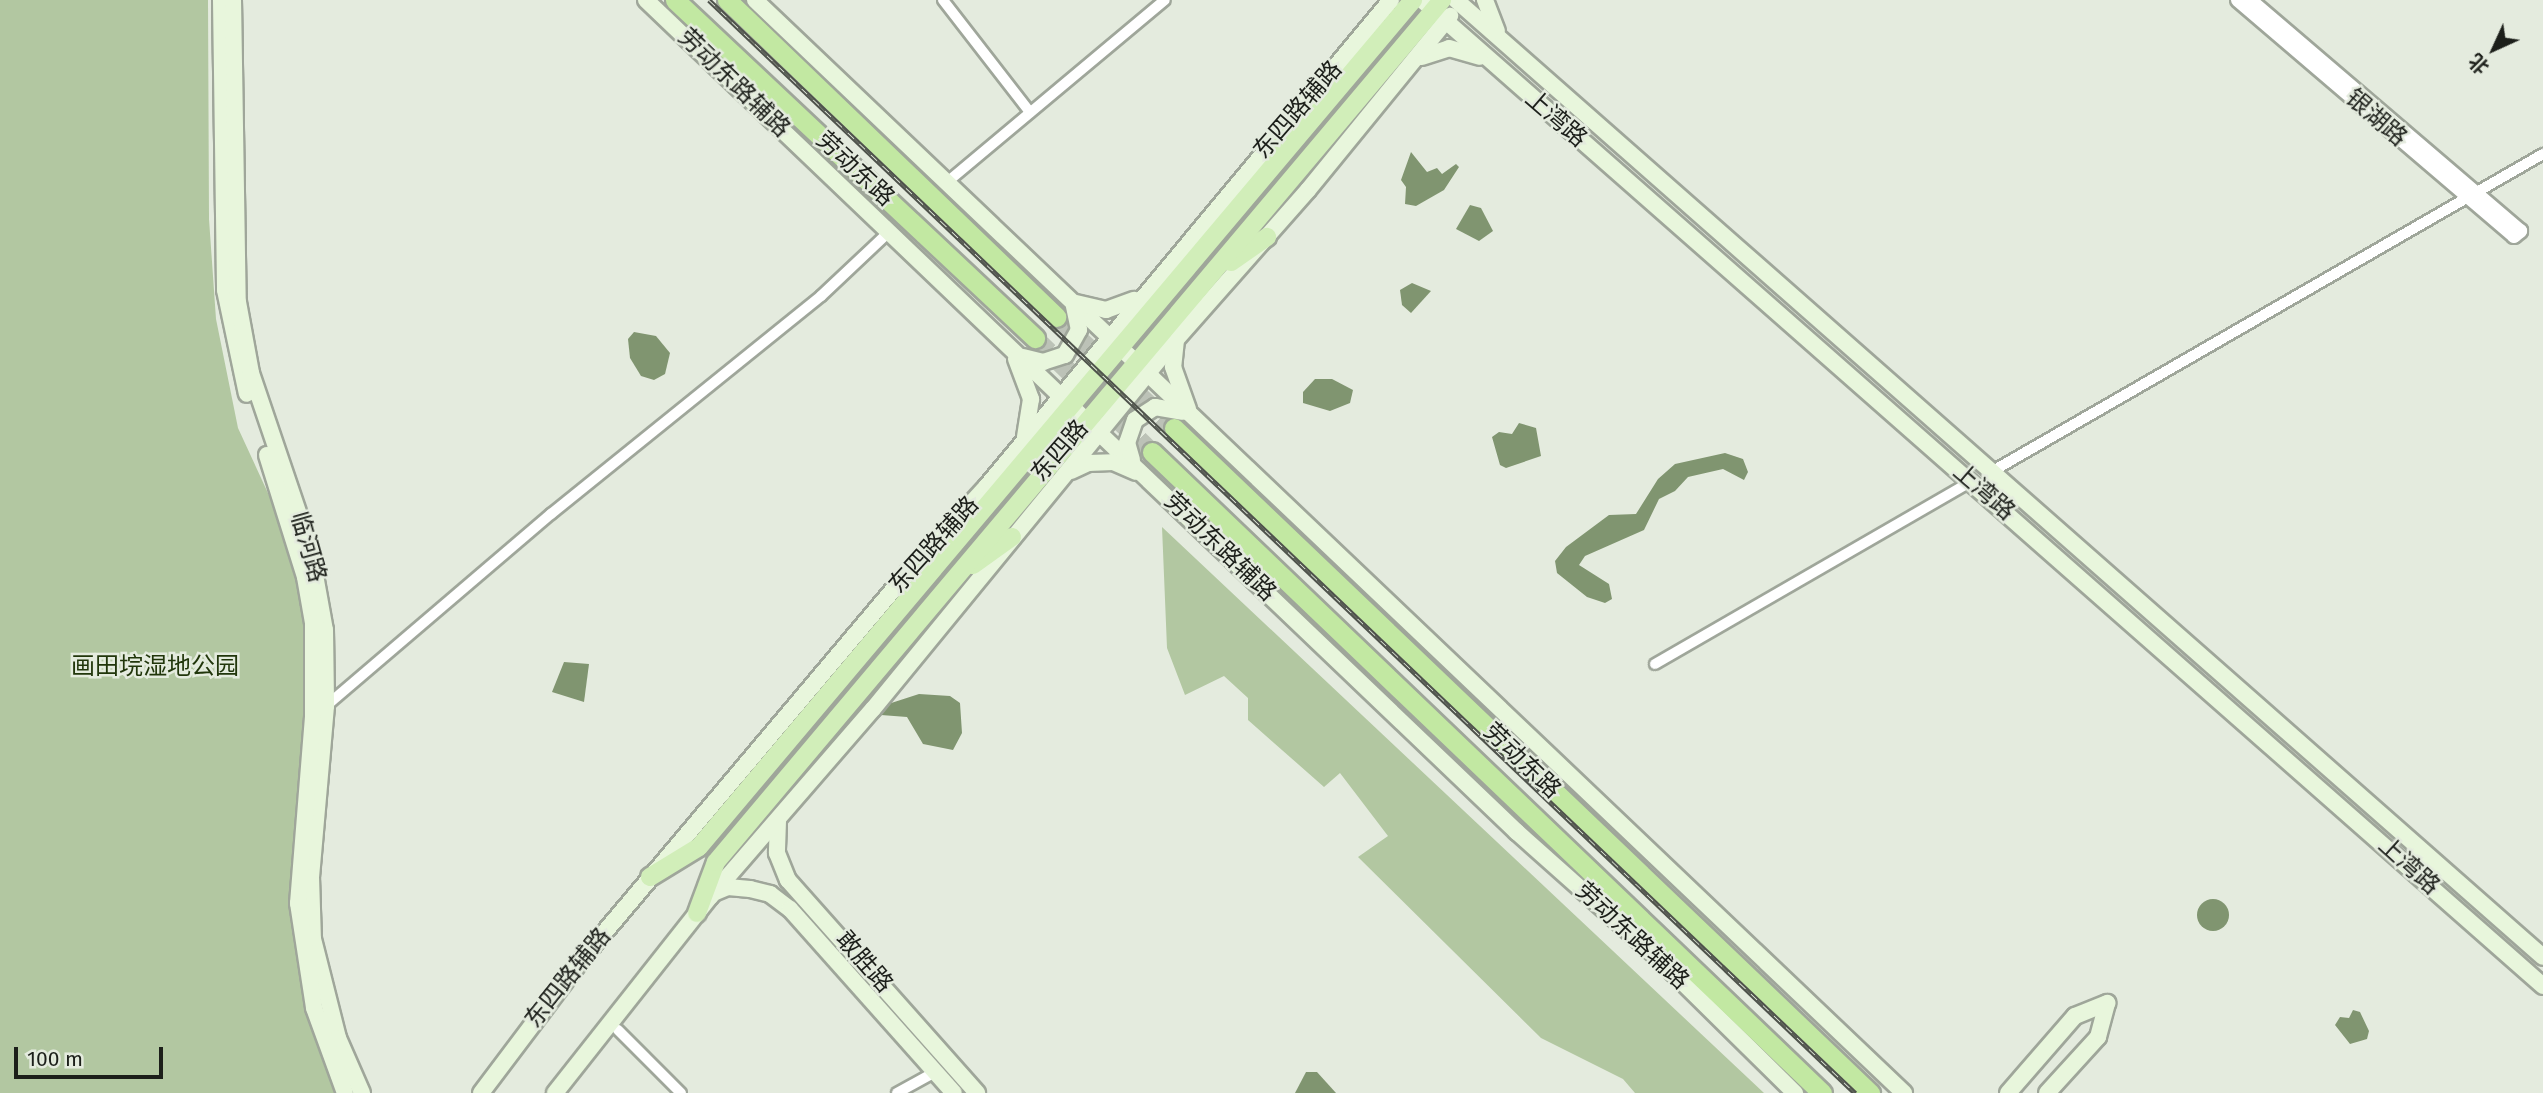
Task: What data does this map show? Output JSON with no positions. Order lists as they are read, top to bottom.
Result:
{
  "streets": {
    "highway": ["劳动东路"],
    "main road": [
      "劳动东路辅路",
      "东四路辅路",
      "上湾路",
      "东四路",
      "临河路",
      "敢胜路"
    ],
    "street": ["银湖路"]
  },
  "crossings": [
    ["劳动东路辅路", "东四路"],
    ["东四路辅路", "东四路"],
    ["上湾路", "东四路"]
  ],
  "parks": ["画田垸湿地公园"],
  "scale_bar": "100 m",
  "north": "bottom left"
}
